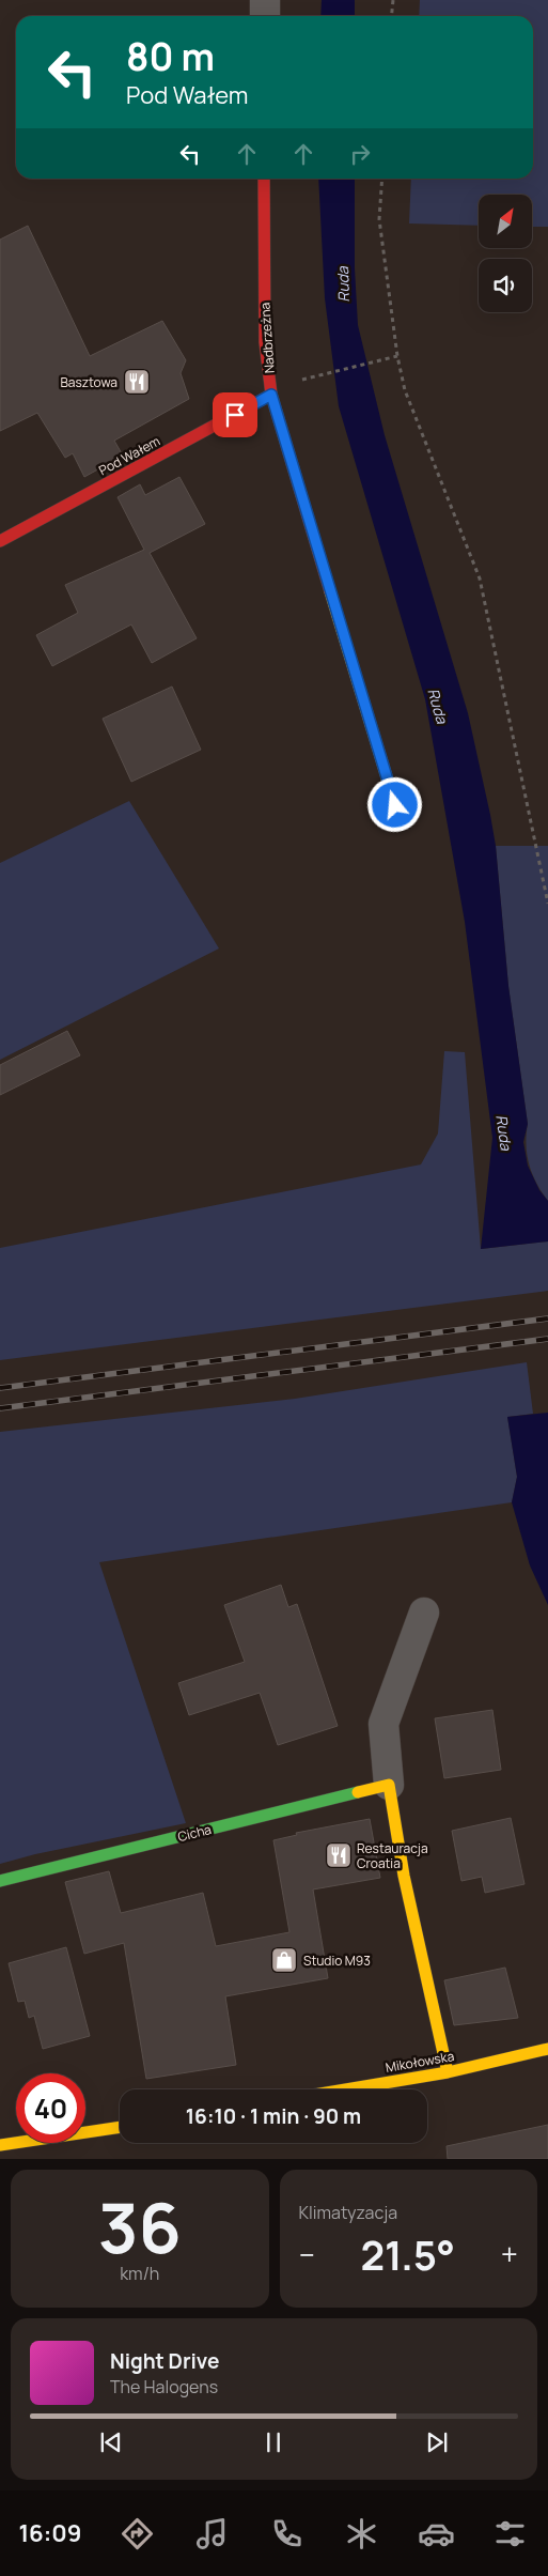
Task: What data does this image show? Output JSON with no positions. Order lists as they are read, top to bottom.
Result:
{
  "streets": {
    "street": [
      "Nadbrzeżna",
      "Pod Wałem",
      "Cicha",
      "Mikołowska"
    ]
  },
  "crossings": [
    ["Nadbrzeżna", "Pod Wałem"]
  ],
  "water": ["Ruda"],
  "places": {
    "restaurant": ["Basztowa", "Restauracja Croatia"],
    "shop": ["Studio M93"]
  },
  "north": "top right",
  "page": {
    "turn": ["80 m", "Pod Wałem"],
    "limit": "40",
    "trip": "16:10 · 1 min · 90 m",
    "tile": [
      ["36", "km/h"],
      "Klimatyzacja"
    ],
    "heat": ["−", "21.5°", "+"],
    "song": ["Night Drive", "The Halogens"],
    "tabs": "16:09"
  }
}
